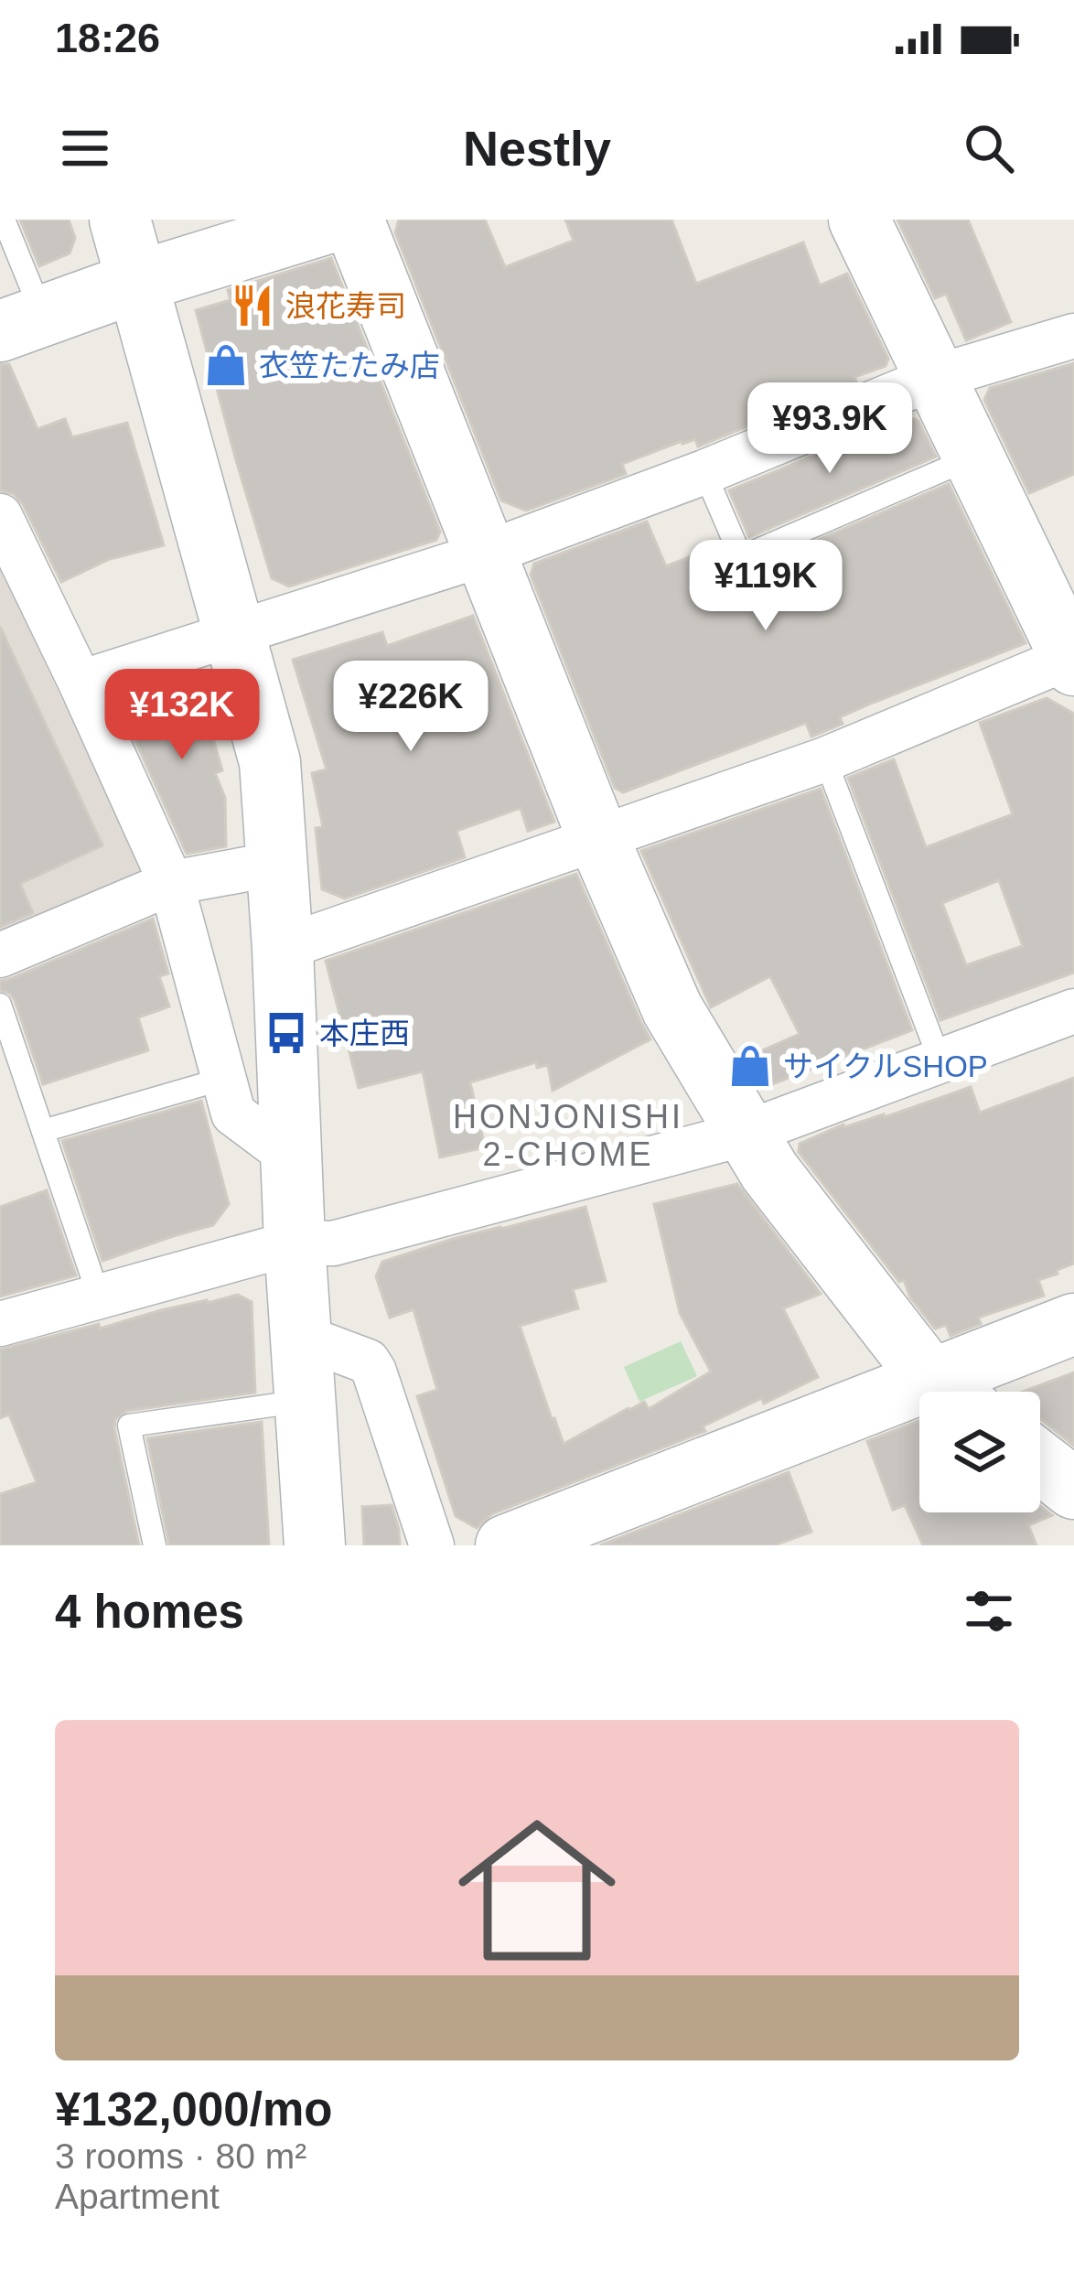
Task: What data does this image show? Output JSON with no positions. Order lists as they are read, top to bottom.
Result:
{
  "districts": ["HONJONISHI 2-CHOME"],
  "places": {
    "restaurant": ["浪花寿司"],
    "shop": ["衣笠たたみ店", "サイクルSHOP"],
    "bus stop": ["本庄西"]
  },
  "page": {
    "status": "18:26",
    "header": "Nestly",
    "price": [
      "¥93.9K",
      "¥119K",
      "¥226K",
      "¥132K"
    ],
    "heading": "4 homes",
    "list": [
      {
        "name": "¥132,000/mo",
        "note": "3 rooms · 80 m² · Apartment"
      }
    ]
  }
}
